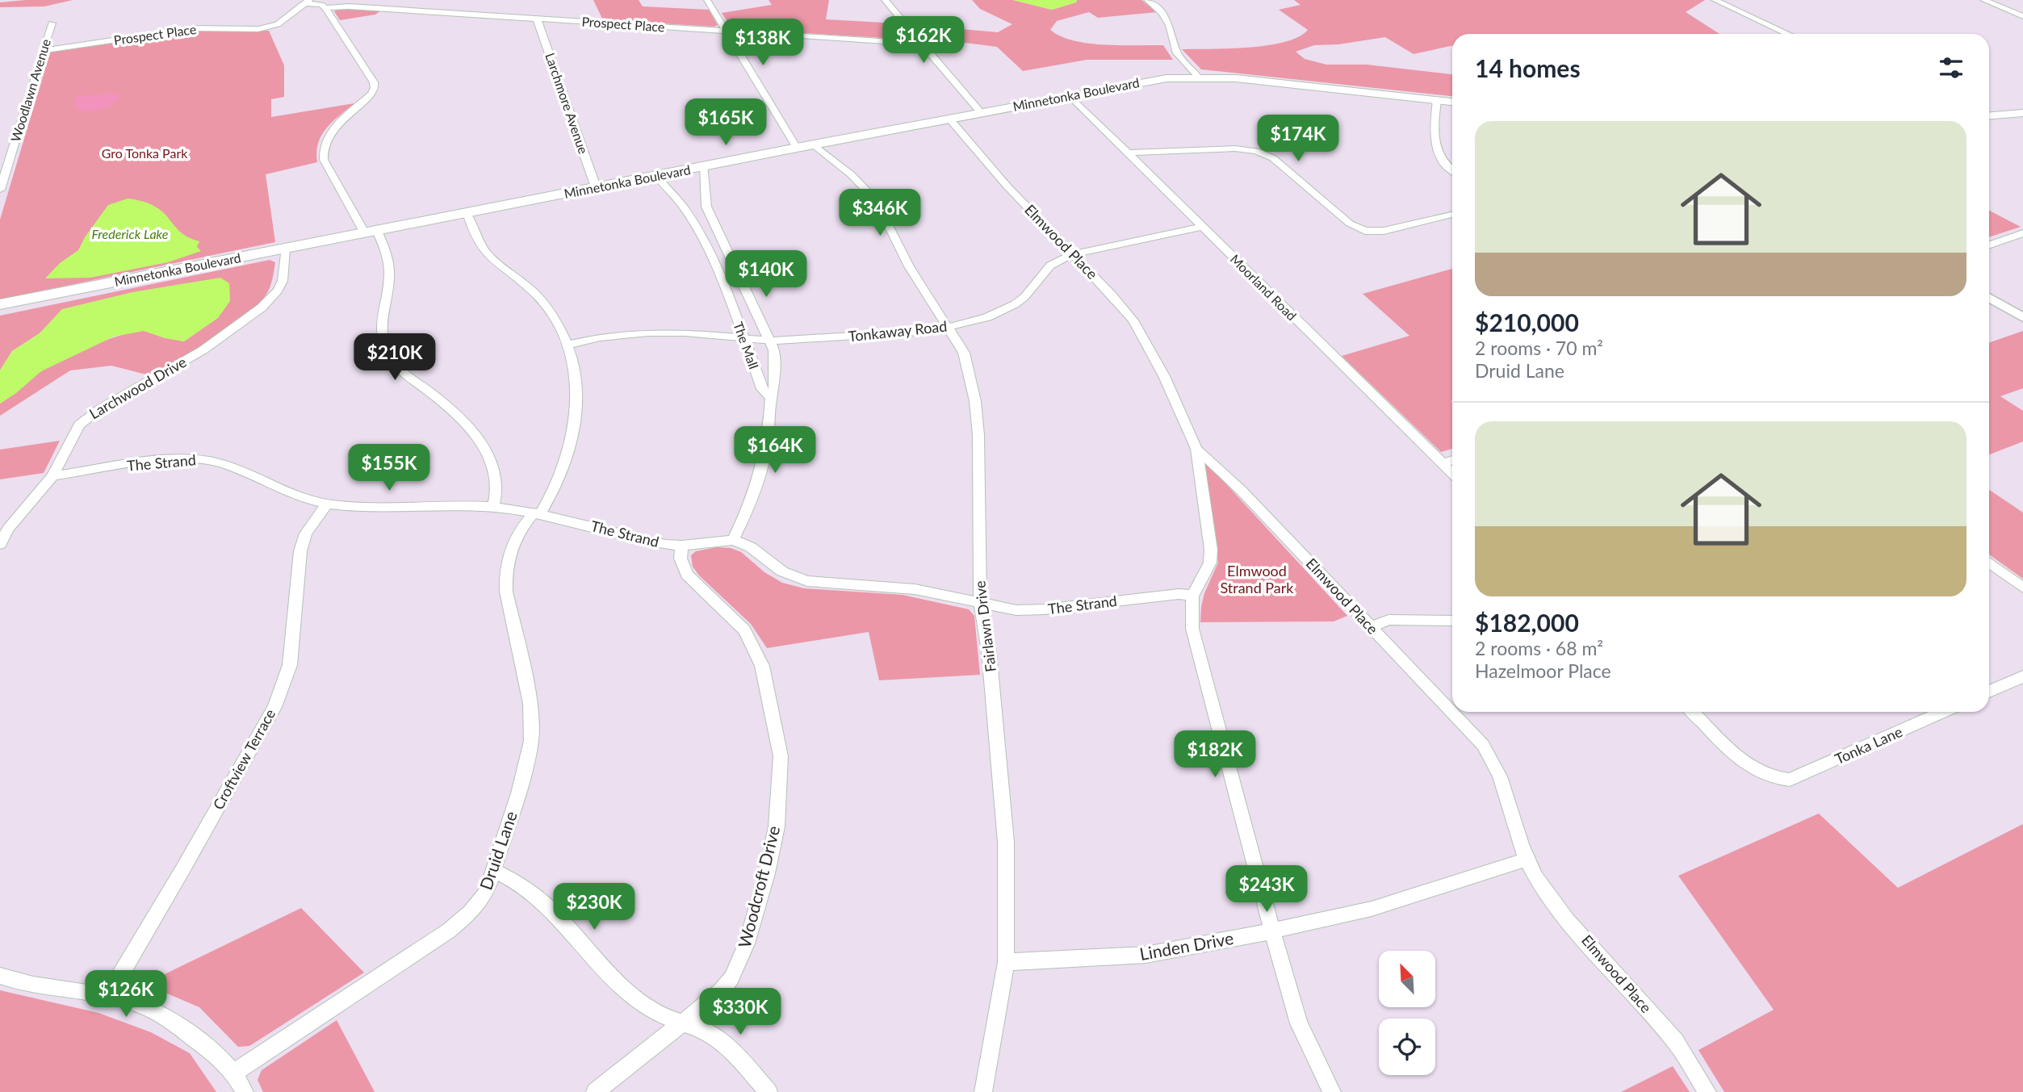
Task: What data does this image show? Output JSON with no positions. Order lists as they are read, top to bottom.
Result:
{
  "streets": {
    "main road": ["Minnetonka Boulevard"],
    "street": [
      "Prospect Place",
      "Woodlawn Avenue",
      "Larchmore Avenue",
      "Elmwood Place",
      "Moorland Road",
      "Tonkaway Road",
      "The Mall",
      "Larchwood Drive",
      "The Strand",
      "Fairlawn Drive",
      "Tonka Lane",
      "Croftview Terrace",
      "Druid Lane",
      "Woodcroft Drive",
      "Linden Drive"
    ]
  },
  "crossings": [
    ["Prospect Place", "Woodlawn Avenue"],
    ["Prospect Place", "Larchmore Avenue"],
    ["Minnetonka Boulevard", "Larchmore Avenue"],
    ["Minnetonka Boulevard", "Elmwood Place"],
    ["Minnetonka Boulevard", "Moorland Road"],
    ["Minnetonka Boulevard", "The Mall"],
    ["Minnetonka Boulevard", "Larchwood Drive"],
    ["Minnetonka Boulevard", "Fairlawn Drive"],
    ["Minnetonka Boulevard", "Druid Lane"],
    ["Elmwood Place", "Tonkaway Road"],
    ["Elmwood Place", "Linden Drive"],
    ["Moorland Road", "Tonkaway Road"],
    ["Tonkaway Road", "The Mall"],
    ["Tonkaway Road", "Fairlawn Drive"],
    ["Tonkaway Road", "Druid Lane"],
    ["The Mall", "The Strand"],
    ["Larchwood Drive", "The Strand"],
    ["The Strand", "Fairlawn Drive"],
    ["The Strand", "Croftview Terrace"],
    ["The Strand", "Druid Lane"],
    ["The Strand", "Woodcroft Drive"],
    ["Fairlawn Drive", "Linden Drive"]
  ],
  "water": ["Frederick Lake"],
  "parks": ["Gro Tonka Park", "Elmwood Strand Park"],
  "north": "top left",
  "page": {
    "price": [
      "$162K",
      "$138K",
      "$165K",
      "$174K",
      "$346K",
      "$140K",
      "$210K",
      "$164K",
      "$155K",
      "$182K",
      "$243K",
      "$230K",
      "$126K",
      "$330K"
    ],
    "heading": "14 homes",
    "list": [
      {
        "name": "$210,000",
        "note": "2 rooms · 70 m² · Druid Lane"
      },
      {
        "name": "$182,000",
        "note": "2 rooms · 68 m² · Hazelmoor Place"
      }
    ]
  }
}
